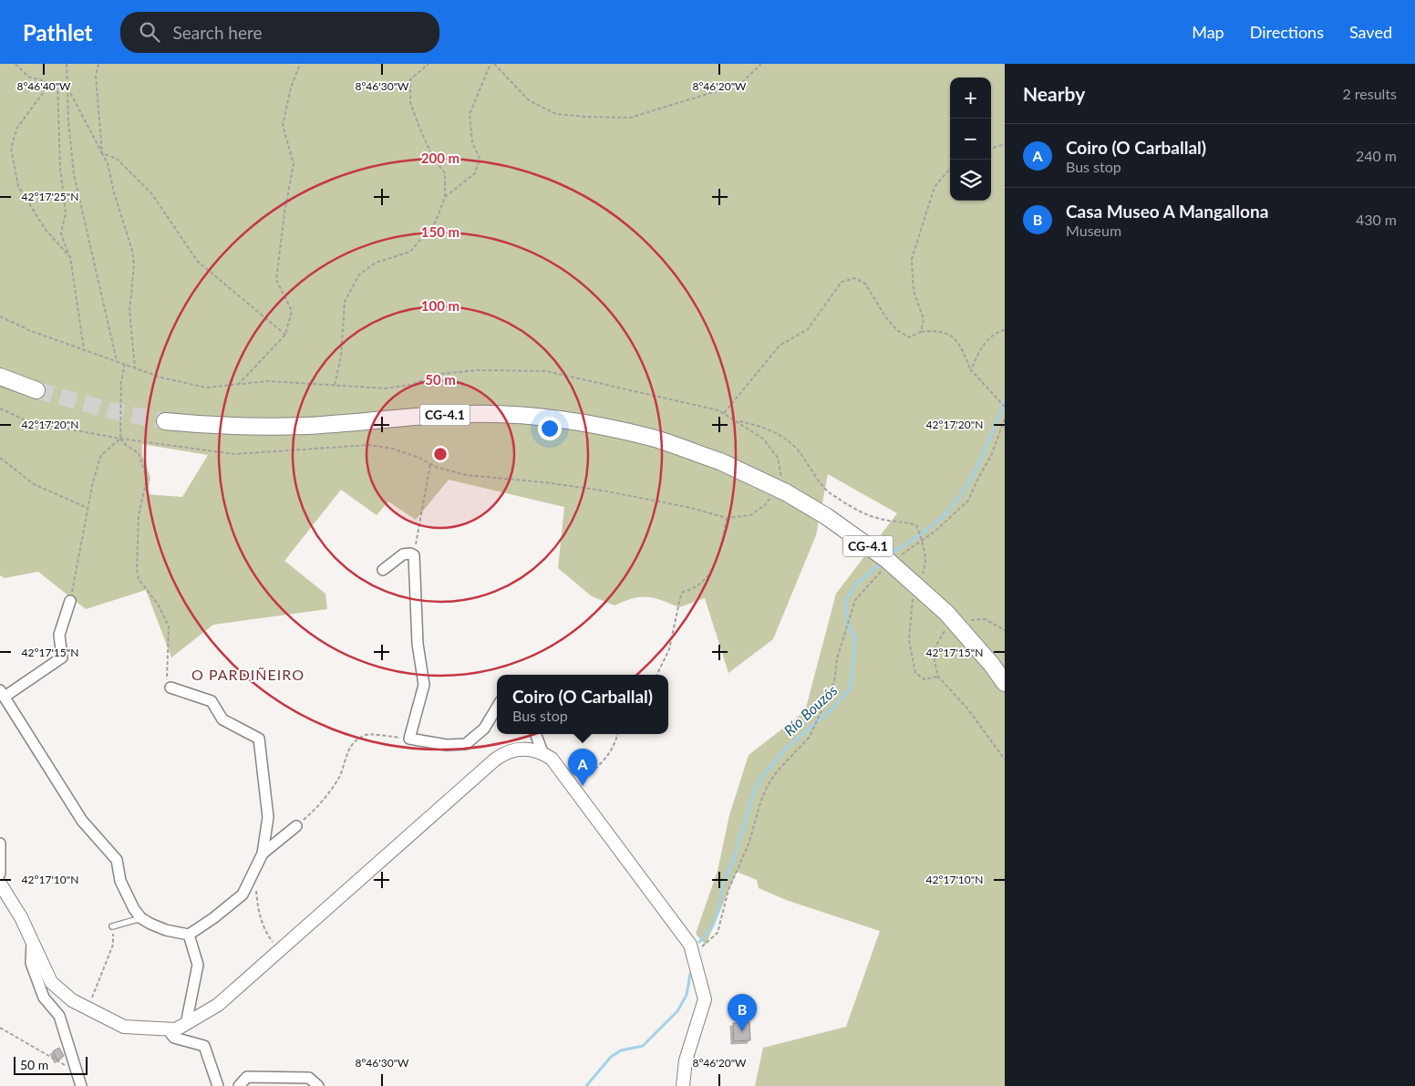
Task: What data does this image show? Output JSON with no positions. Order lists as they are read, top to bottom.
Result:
{
  "streets": {
    "highway": ["CG-4.1"]
  },
  "districts": ["O PARDIÑEIRO"],
  "water": ["Río Bouzós"],
  "scale_bar": "50 m",
  "page": {
    "header": "Pathlet",
    "search": "Search here",
    "nav": ["Map", "Directions", "Saved"],
    "heading": ["Nearby", "2 results"],
    "map_buttons": ["+", "−"],
    "list": [
      {
        "mark": "A",
        "name": "Coiro (O Carballal)",
        "note": "Bus stop",
        "value": "240 m"
      },
      {
        "mark": "B",
        "name": "Casa Museo A Mangallona",
        "note": "Museum",
        "value": "430 m"
      }
    ],
    "popup": ["Coiro (O Carballal)", "Bus stop"],
    "pins": ["A", "B"],
    "scale": "50 m"
  },
  "coordinates": [
    "8°46'40\"W",
    "8°46'30\"W",
    "8°46'20\"W",
    "42°17'25\"N",
    "42°17'20\"N",
    "42°17'15\"N",
    "42°17'10\"N"
  ],
  "rings": [
    "200 m",
    "150 m",
    "100 m",
    "50 m"
  ]
}
